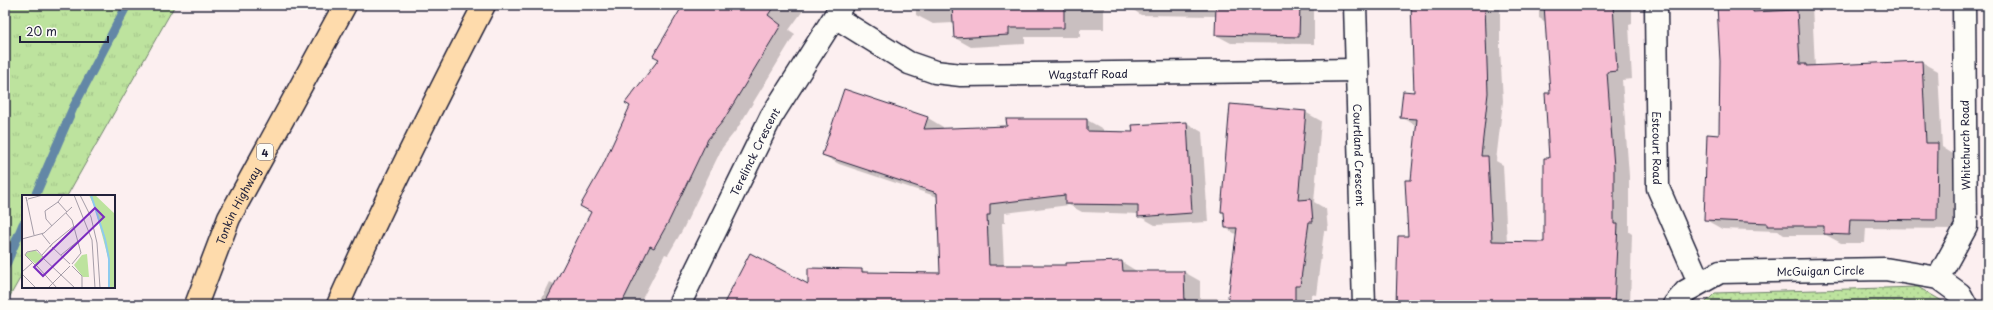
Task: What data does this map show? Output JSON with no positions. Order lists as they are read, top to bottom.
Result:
{
  "streets": {
    "highway": ["4", "Tonkin Highway"],
    "street": [
      "Wagstaff Road",
      "Whitchurch Road",
      "Estcourt Road",
      "Terelinck Crescent",
      "Courtland Crescent",
      "McGuigan Circle"
    ]
  },
  "crossings": [
    ["Wagstaff Road", "Terelinck Crescent"],
    ["Wagstaff Road", "Courtland Crescent"],
    ["Whitchurch Road", "McGuigan Circle"],
    ["Estcourt Road", "McGuigan Circle"]
  ],
  "scale_bar": "20 m"
}
